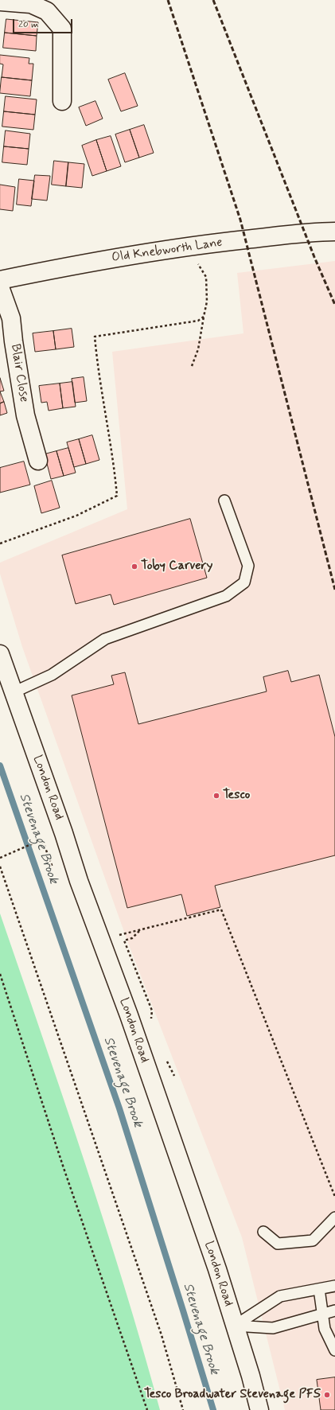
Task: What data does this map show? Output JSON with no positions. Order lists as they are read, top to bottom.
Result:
{
  "streets": {
    "main road": ["Old Knebworth Lane", "Blair Close", "London Road"]
  },
  "water": ["Stevenage Brook"],
  "places": ["Toby Carvery", "Tesco", "Tesco Broadwater Stevenage PFS"],
  "scale_bar": "20 m"
}
